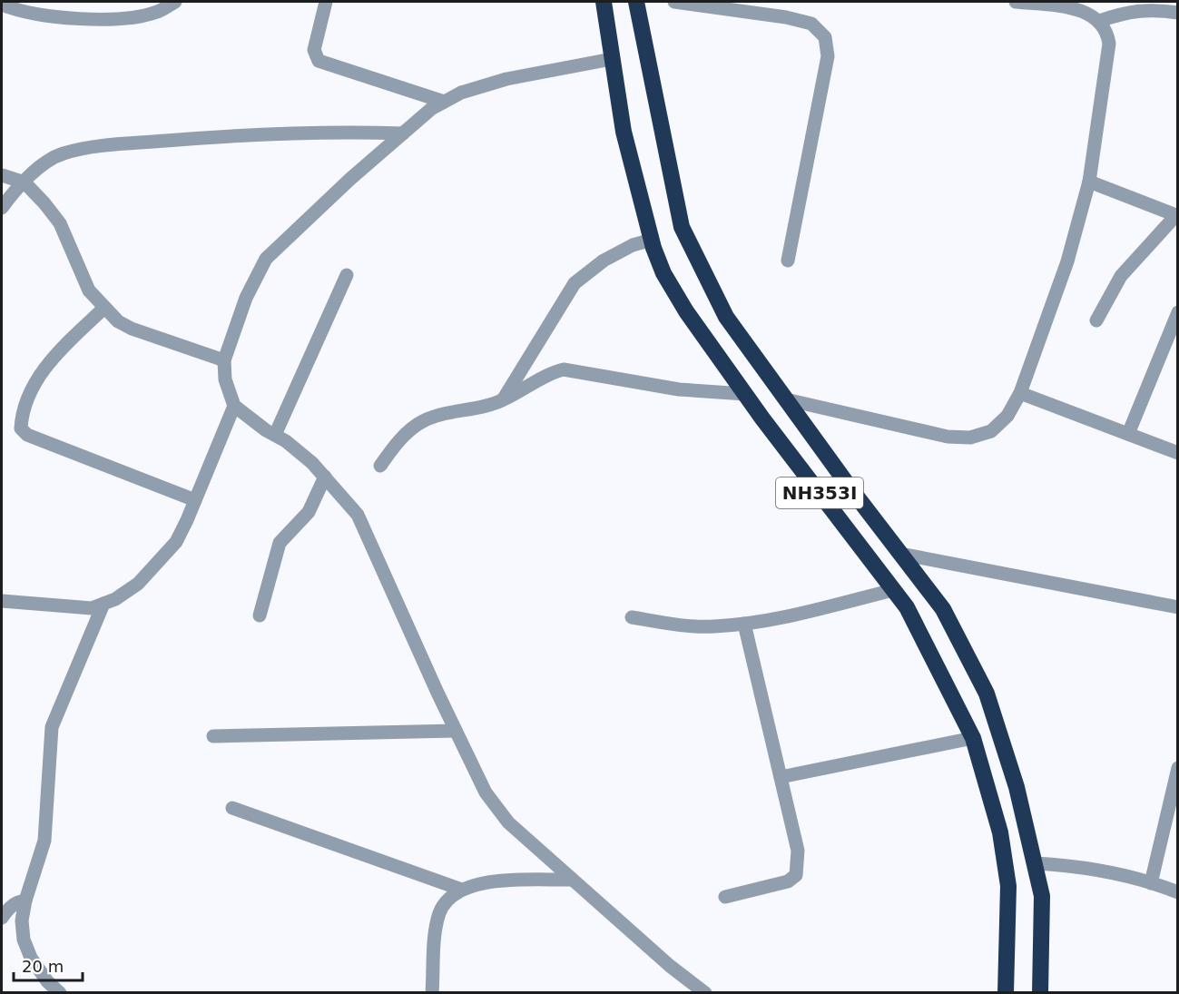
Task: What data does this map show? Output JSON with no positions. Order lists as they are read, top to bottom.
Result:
{
  "streets": {
    "highway": ["NH353I"]
  },
  "scale_bar": "20 m"
}
